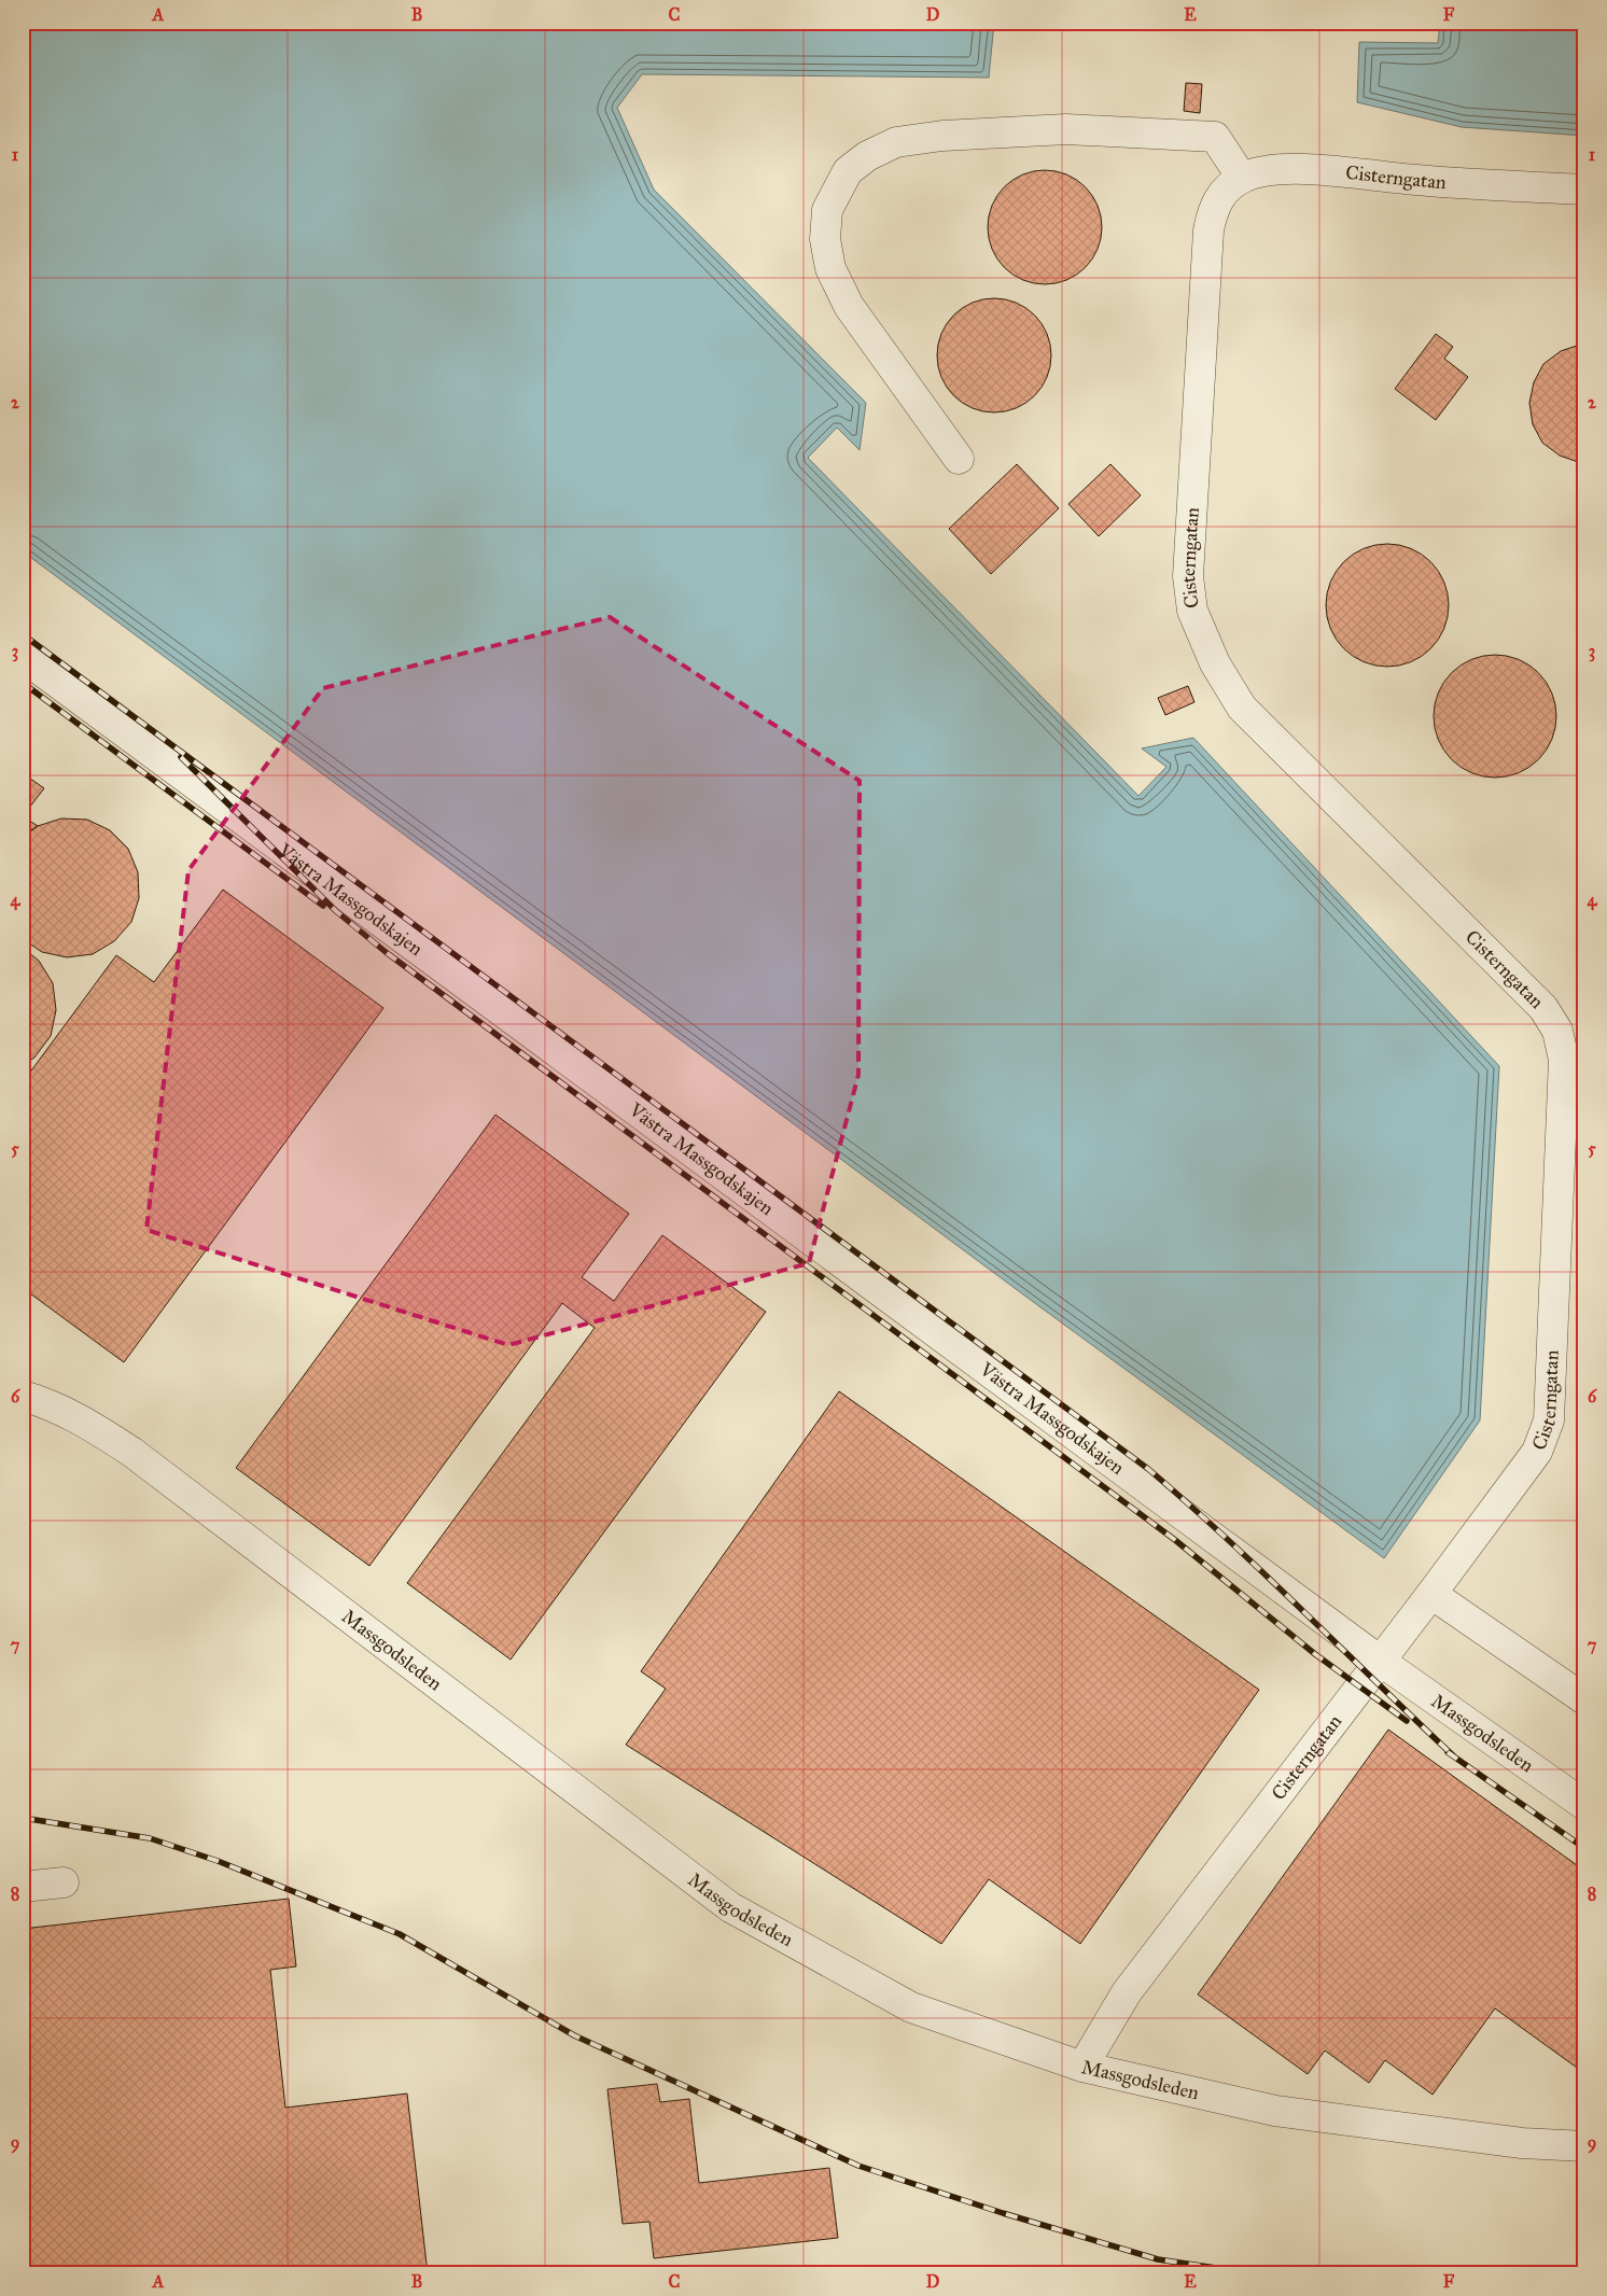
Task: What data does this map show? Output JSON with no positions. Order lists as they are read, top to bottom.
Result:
{
  "streets": {
    "lane": ["Cisterngatan", "Västra Massgodskajen", "Massgodsleden"]
  },
  "crossings": [
    ["Cisterngatan", "Västra Massgodskajen"],
    ["Cisterngatan", "Massgodsleden"],
    ["Västra Massgodskajen", "Massgodsleden"]
  ],
  "grid": {
    "columns": [
      "A",
      "B",
      "C",
      "D",
      "E",
      "F"
    ],
    "rows": [
      "1",
      "2",
      "3",
      "4",
      "5",
      "6",
      "7",
      "8",
      "9"
    ]
  }
}
